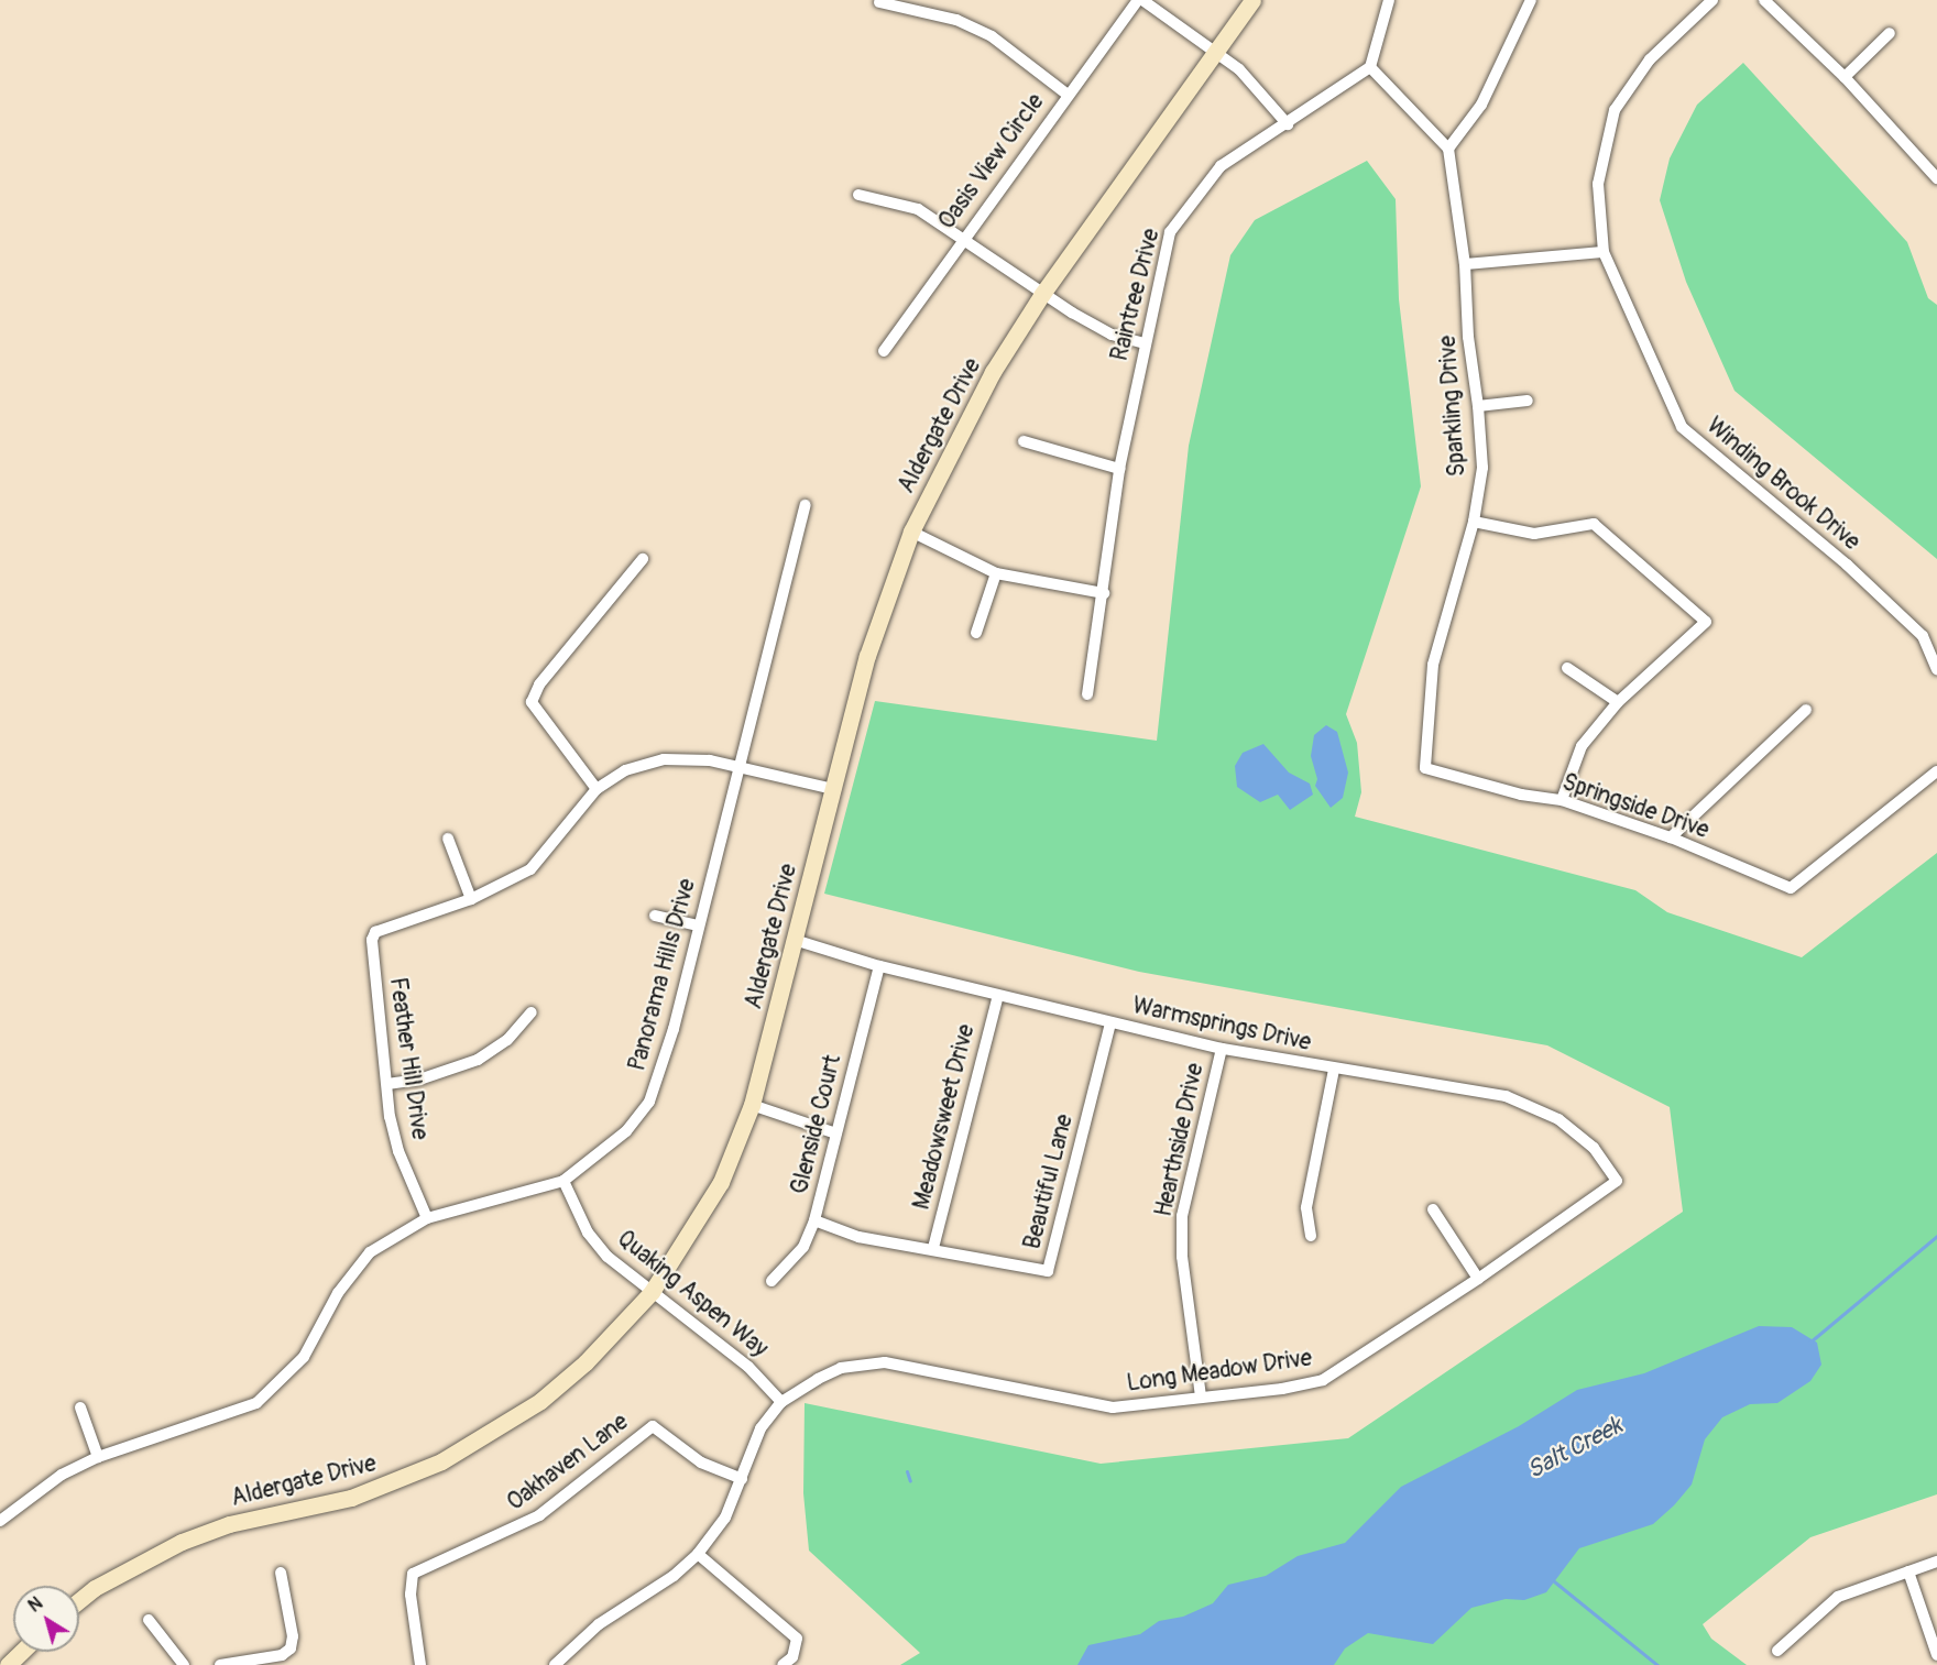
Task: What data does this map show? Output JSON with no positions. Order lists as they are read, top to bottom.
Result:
{
  "streets": {
    "street": [
      "Oasis View Circle",
      "Raintree Drive",
      "Sparkling Drive",
      "Aldergate Drive",
      "Winding Brook Drive",
      "Springside Drive",
      "Panorama Hills Drive",
      "Warmsprings Drive",
      "Feather Hill Drive",
      "Meadowsweet Drive",
      "Glenside Court",
      "Hearthside Drive",
      "Beautiful Lane",
      "Quaking Aspen Way",
      "Long Meadow Drive",
      "Oakhaven Lane"
    ]
  },
  "crossings": [
    ["Sparkling Drive", "Springside Drive"],
    ["Aldergate Drive", "Warmsprings Drive"],
    ["Aldergate Drive", "Quaking Aspen Way"],
    ["Panorama Hills Drive", "Feather Hill Drive"],
    ["Panorama Hills Drive", "Quaking Aspen Way"],
    ["Warmsprings Drive", "Meadowsweet Drive"],
    ["Warmsprings Drive", "Glenside Court"],
    ["Warmsprings Drive", "Hearthside Drive"],
    ["Warmsprings Drive", "Beautiful Lane"],
    ["Warmsprings Drive", "Long Meadow Drive"],
    ["Meadowsweet Drive", "Beautiful Lane"],
    ["Glenside Court", "Beautiful Lane"],
    ["Hearthside Drive", "Long Meadow Drive"],
    ["Quaking Aspen Way", "Long Meadow Drive"],
    ["Long Meadow Drive", "Oakhaven Lane"]
  ],
  "water": ["Salt Creek"],
  "north": "top left"
}
